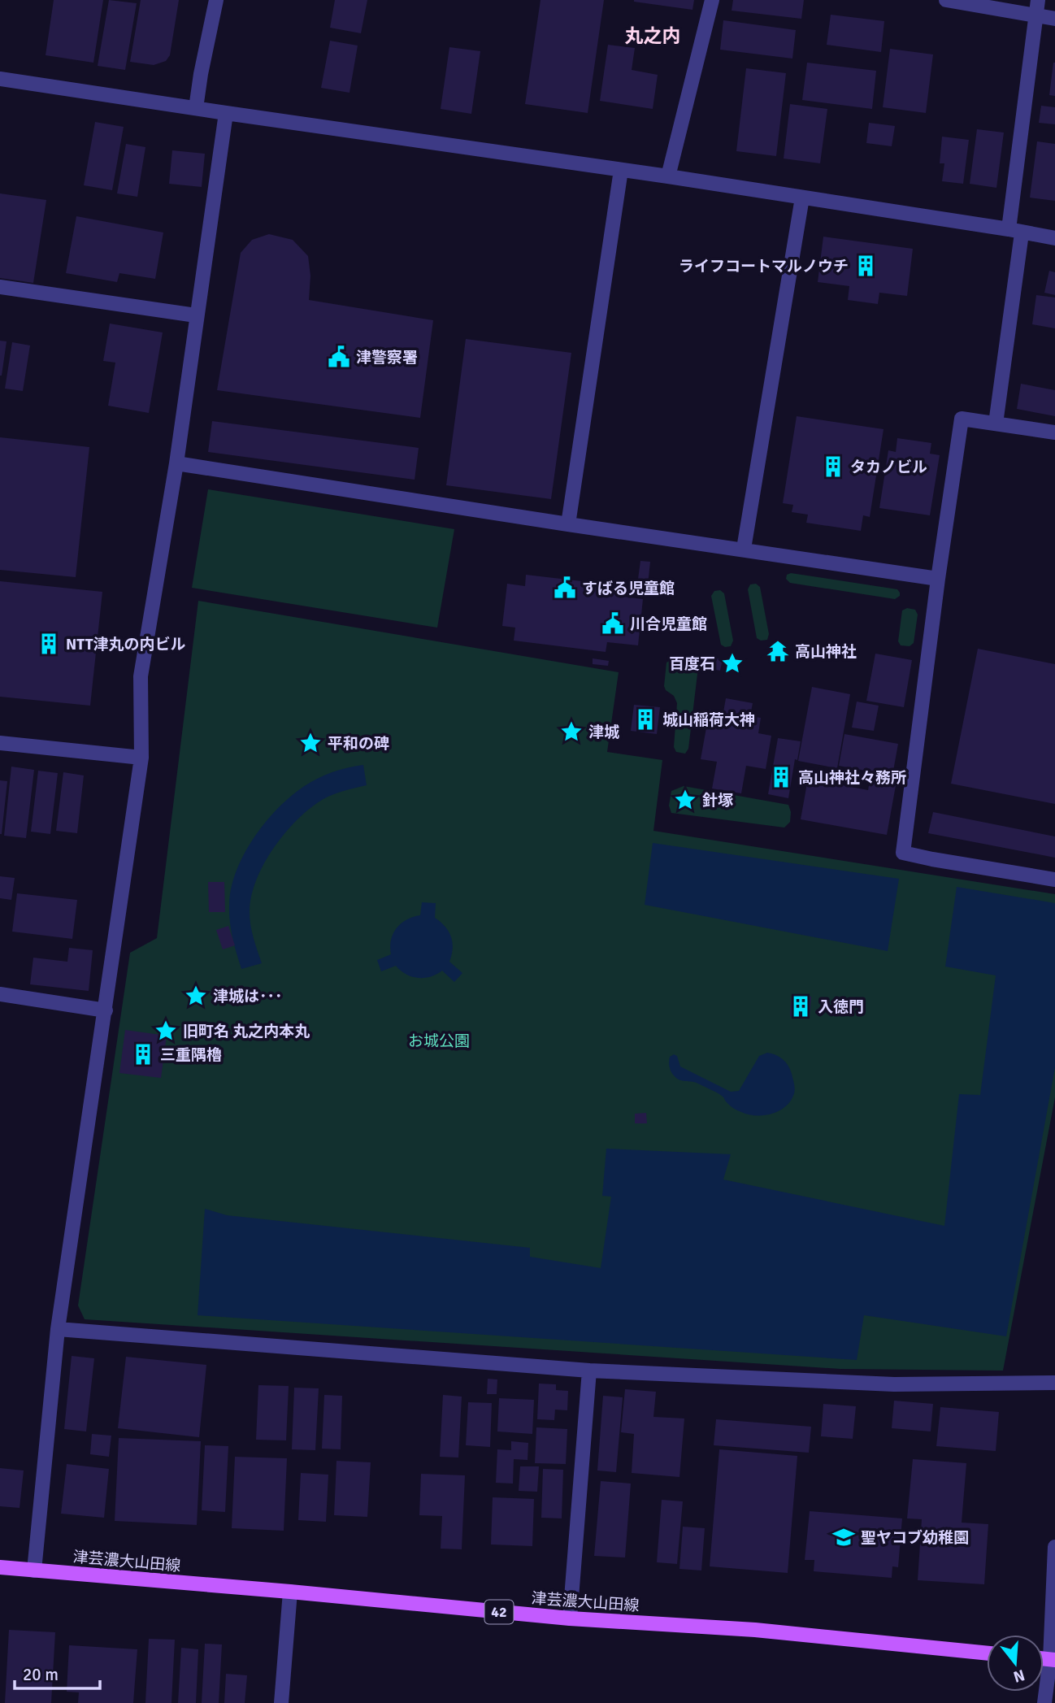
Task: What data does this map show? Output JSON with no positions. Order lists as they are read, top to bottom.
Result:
{
  "streets": {
    "main road": ["津芸濃大山田線", "42"]
  },
  "districts": ["丸之内"],
  "parks": ["お城公園"],
  "places": {
    "building": [
      "ライフコートマルノウチ",
      "タカノビル",
      "NTT津丸の内ビル",
      "城山稲荷大神",
      "高山神社々務所",
      "入徳門",
      "三重隅櫓"
    ],
    "public building": ["津警察署", "すばる児童館", "川合児童館"],
    "temple": ["高山神社"],
    "place": [
      "百度石",
      "津城",
      "平和の碑",
      "針塚",
      "津城は･･･",
      "旧町名 丸之内本丸"
    ],
    "school or university": ["聖ヤコブ幼稚園"]
  },
  "scale_bar": "20 m",
  "north": "bottom"
}
